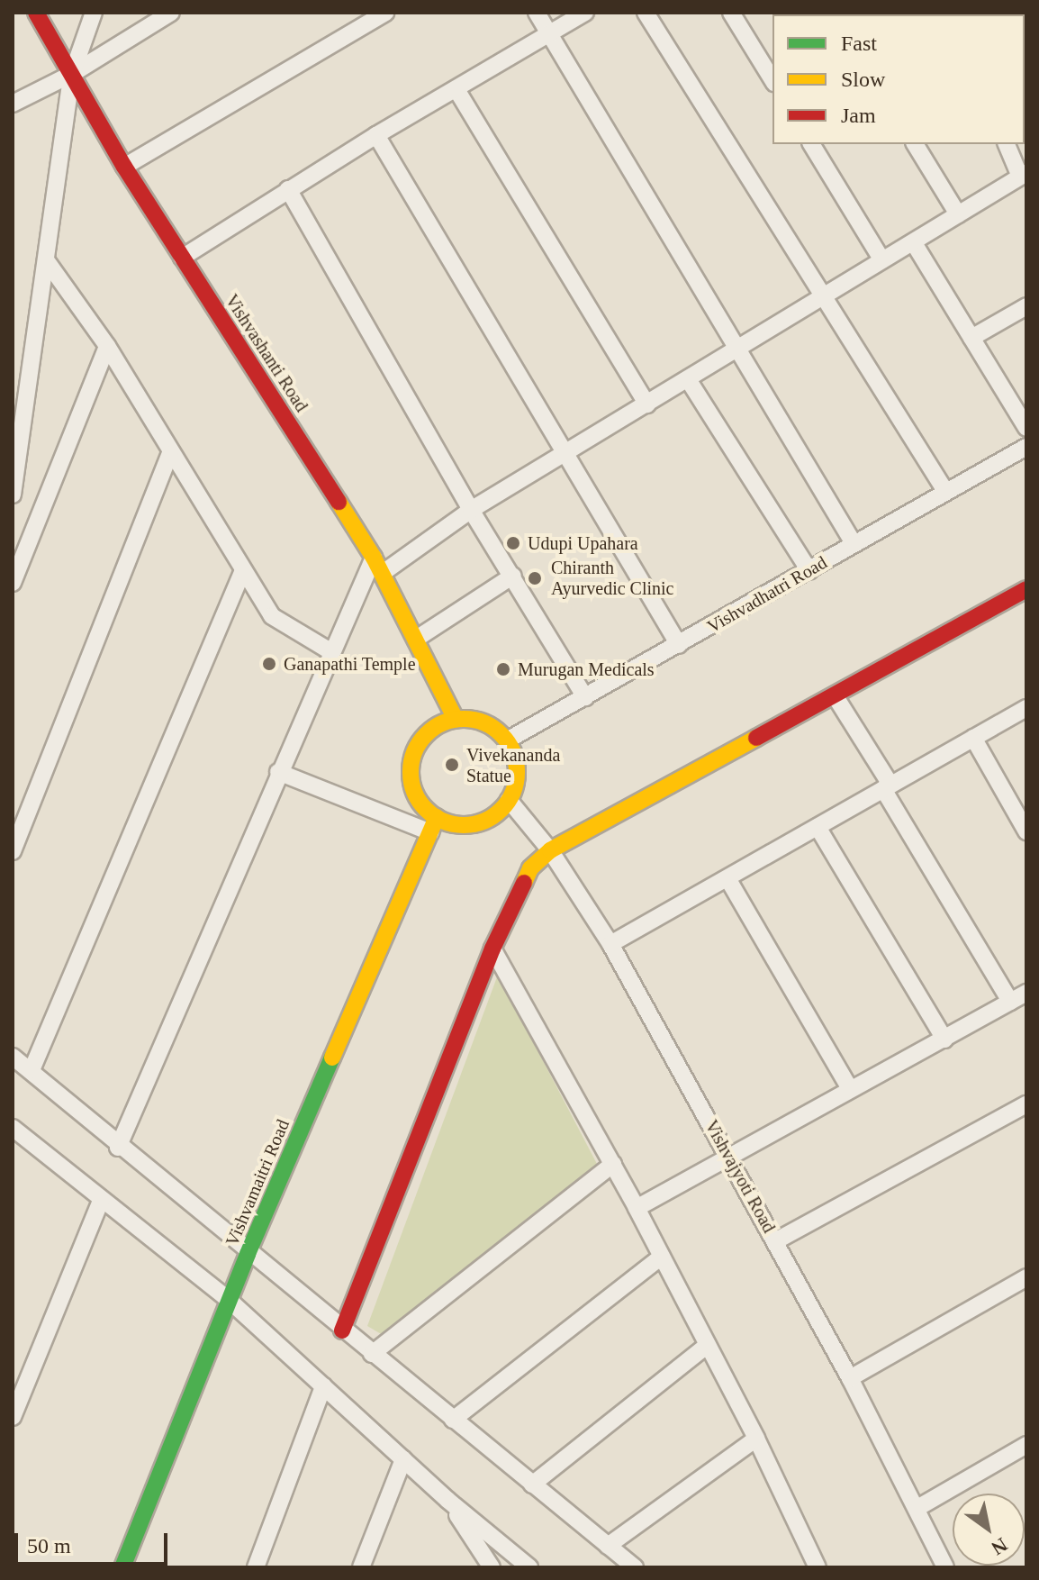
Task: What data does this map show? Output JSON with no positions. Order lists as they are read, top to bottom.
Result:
{
  "streets": {
    "street": [
      "Vishvashanti Road",
      "Vishvadhatri Road",
      "Vishvajyoti Road",
      "Vishvamaitri Road"
    ]
  },
  "crossings": [
    ["Vishvashanti Road", "Vishvadhatri Road"],
    ["Vishvashanti Road", "Vishvajyoti Road"],
    ["Vishvashanti Road", "Vishvamaitri Road"],
    ["Vishvadhatri Road", "Vishvajyoti Road"],
    ["Vishvadhatri Road", "Vishvamaitri Road"],
    ["Vishvajyoti Road", "Vishvamaitri Road"]
  ],
  "places": [
    "Udupi Upahara",
    "Chiranth Ayurvedic Clinic",
    "Ganapathi Temple",
    "Murugan Medicals",
    "Vivekananda Statue"
  ],
  "legend": ["Fast", "Slow", "Jam"],
  "scale_bar": "50 m",
  "north": "bottom right"
}
